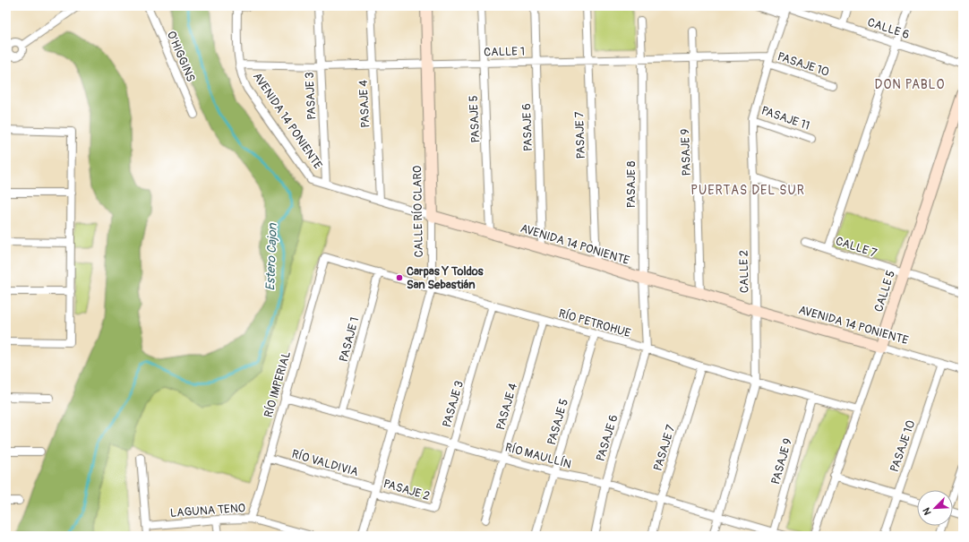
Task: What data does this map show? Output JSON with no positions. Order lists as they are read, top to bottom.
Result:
{
  "streets": {
    "street": [
      "CALLE 6",
      "CALLE 1",
      "O'HIGGINS",
      "PASAJE 10",
      "PASAJE 3",
      "PASAJE 4",
      "PASAJE 11",
      "PASAJE 5",
      "AVENIDA 14 PONIENTE",
      "PASAJE 6",
      "PASAJE 7",
      "PASAJE 9",
      "PASAJE 8",
      "CALLE RÍO CLARO",
      "CALLE 7",
      "CALLE 2",
      "CALLE 5",
      "RÍO PETROHUE",
      "PASAJE 1",
      "RÍO IMPERIAL",
      "RÍO MAULLÍN",
      "RÍO VALDIVIA",
      "PASAJE 2",
      "LAGUNA TENO"
    ]
  },
  "crossings": [
    ["CALLE 6", "CALLE 2"],
    ["CALLE 1", "PASAJE 10"],
    ["CALLE 1", "PASAJE 3"],
    ["CALLE 1", "PASAJE 4"],
    ["CALLE 1", "PASAJE 5"],
    ["CALLE 1", "AVENIDA 14 PONIENTE"],
    ["CALLE 1", "PASAJE 6"],
    ["CALLE 1", "PASAJE 7"],
    ["CALLE 1", "PASAJE 9"],
    ["CALLE 1", "PASAJE 8"],
    ["CALLE 1", "CALLE RÍO CLARO"],
    ["CALLE 1", "CALLE 2"],
    ["PASAJE 10", "AVENIDA 14 PONIENTE"],
    ["PASAJE 10", "CALLE 2"],
    ["PASAJE 3", "AVENIDA 14 PONIENTE"],
    ["PASAJE 3", "RÍO PETROHUE"],
    ["PASAJE 3", "RÍO MAULLÍN"],
    ["PASAJE 3", "PASAJE 2"],
    ["PASAJE 4", "AVENIDA 14 PONIENTE"],
    ["PASAJE 4", "RÍO PETROHUE"],
    ["PASAJE 4", "RÍO MAULLÍN"],
    ["PASAJE 11", "CALLE 2"],
    ["PASAJE 5", "AVENIDA 14 PONIENTE"],
    ["PASAJE 5", "RÍO PETROHUE"],
    ["PASAJE 5", "RÍO MAULLÍN"],
    ["AVENIDA 14 PONIENTE", "PASAJE 6"],
    ["AVENIDA 14 PONIENTE", "PASAJE 7"],
    ["AVENIDA 14 PONIENTE", "PASAJE 9"],
    ["AVENIDA 14 PONIENTE", "PASAJE 8"],
    ["AVENIDA 14 PONIENTE", "CALLE RÍO CLARO"],
    ["AVENIDA 14 PONIENTE", "CALLE 2"],
    ["AVENIDA 14 PONIENTE", "CALLE 5"],
    ["PASAJE 6", "PASAJE 8"],
    ["PASAJE 6", "RÍO PETROHUE"],
    ["PASAJE 6", "RÍO MAULLÍN"],
    ["PASAJE 7", "RÍO PETROHUE"],
    ["PASAJE 7", "RÍO MAULLÍN"],
    ["PASAJE 9", "RÍO PETROHUE"],
    ["PASAJE 9", "RÍO MAULLÍN"],
    ["PASAJE 8", "RÍO PETROHUE"],
    ["CALLE RÍO CLARO", "RÍO PETROHUE"],
    ["CALLE RÍO CLARO", "RÍO MAULLÍN"],
    ["CALLE RÍO CLARO", "RÍO VALDIVIA"],
    ["CALLE RÍO CLARO", "PASAJE 2"],
    ["CALLE 7", "CALLE 5"],
    ["CALLE 2", "RÍO PETROHUE"],
    ["CALLE 2", "RÍO MAULLÍN"],
    ["CALLE 5", "RÍO PETROHUE"],
    ["RÍO PETROHUE", "PASAJE 1"],
    ["RÍO PETROHUE", "RÍO IMPERIAL"],
    ["PASAJE 1", "RÍO MAULLÍN"],
    ["RÍO IMPERIAL", "RÍO MAULLÍN"],
    ["RÍO IMPERIAL", "RÍO VALDIVIA"],
    ["RÍO IMPERIAL", "LAGUNA TENO"],
    ["RÍO VALDIVIA", "PASAJE 2"]
  ],
  "districts": ["DON PABLO", "PUERTAS DEL SUR"],
  "water": ["Estero Cajon"],
  "places": ["Carpas Y Toldos San Sebastián"],
  "north": "bottom left"
}
